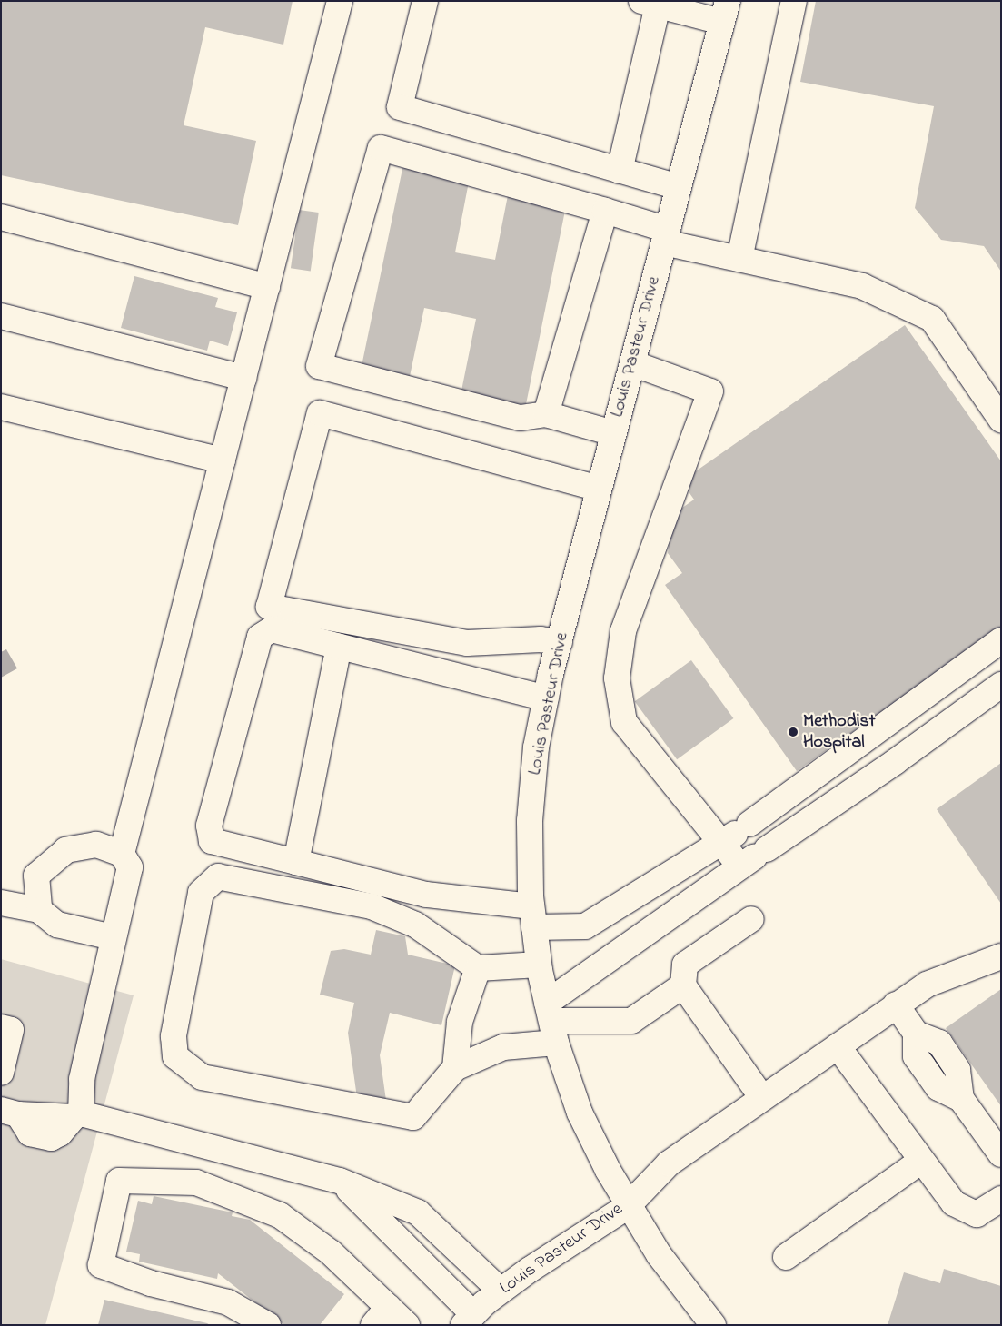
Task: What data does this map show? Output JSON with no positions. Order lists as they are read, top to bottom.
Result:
{
  "streets": {
    "street": ["Louis Pasteur Drive"]
  },
  "places": ["Methodist Hospital"]
}
